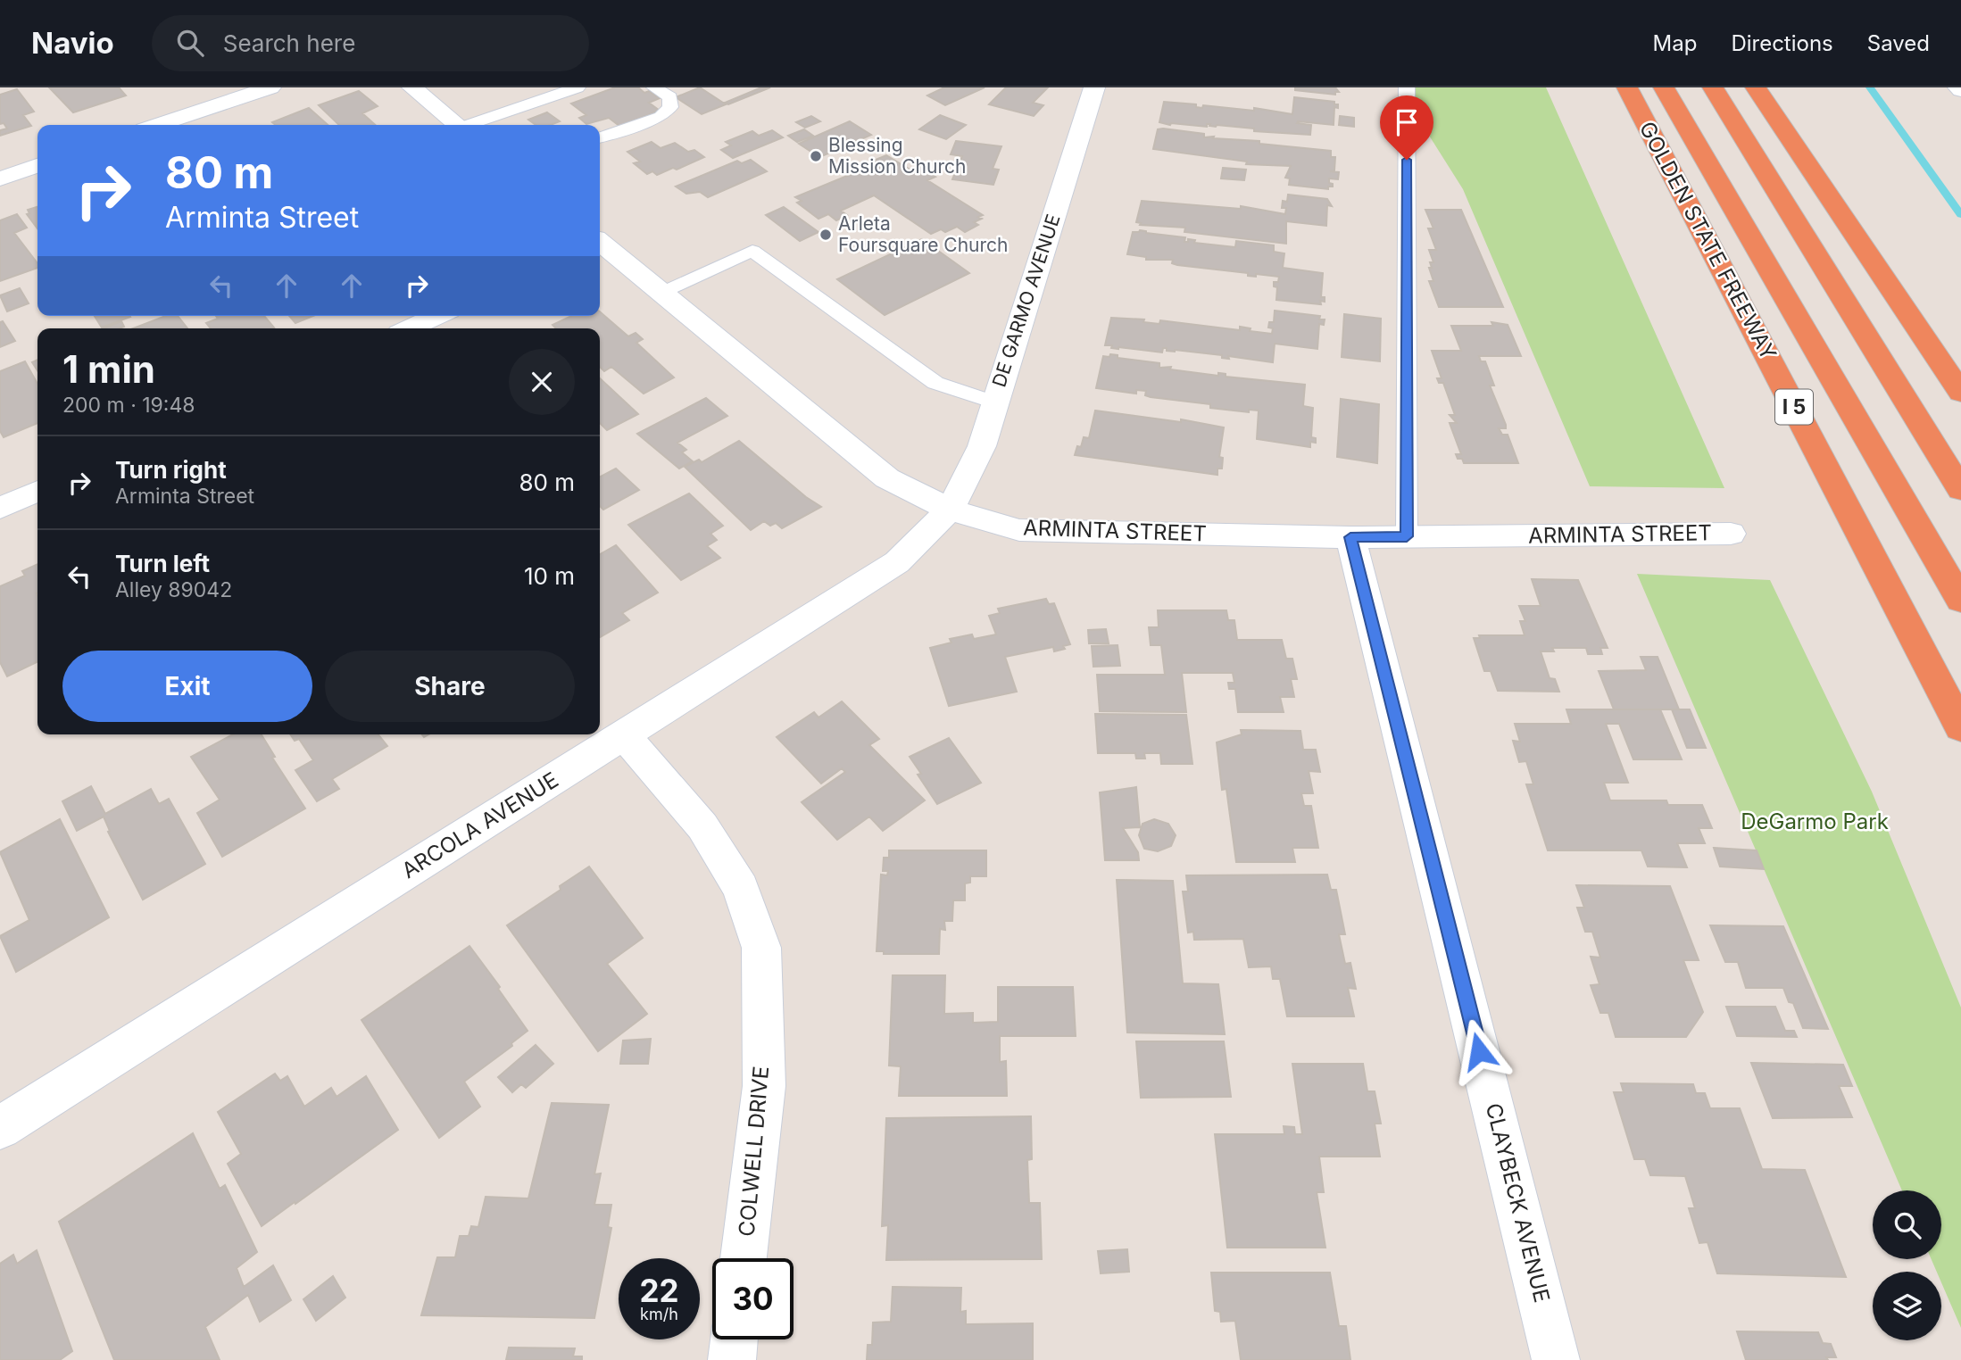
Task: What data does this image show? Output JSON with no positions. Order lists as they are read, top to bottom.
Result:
{
  "streets": {
    "highway": ["GOLDEN STATE FREEWAY", "I 5"],
    "street": [
      "DE GARMO AVENUE",
      "ARMINTA STREET",
      "ARCOLA AVENUE",
      "COLWELL DRIVE",
      "CLAYBECK AVENUE"
    ]
  },
  "crossings": [
    ["DE GARMO AVENUE", "ARMINTA STREET"],
    ["DE GARMO AVENUE", "ARCOLA AVENUE"],
    ["ARMINTA STREET", "ARCOLA AVENUE"],
    ["ARMINTA STREET", "CLAYBECK AVENUE"],
    ["ARCOLA AVENUE", "COLWELL DRIVE"]
  ],
  "parks": ["DeGarmo Park"],
  "places": ["Blessing Mission Church", "Arleta Foursquare Church"],
  "page": {
    "header": "Navio",
    "search": "Search here",
    "nav": ["Map", "Directions", "Saved"],
    "turn": ["80 m", "Arminta Street"],
    "heading": ["1 min", "200 m · 19:48"],
    "list": [
      {
        "name": "Turn right",
        "note": "Arminta Street",
        "value": "80 m"
      },
      {
        "name": "Turn left",
        "note": "Alley 89042",
        "value": "10 m"
      }
    ],
    "buttons": ["Exit", "Share"],
    "speed": "22 km/h",
    "limit": "30"
  }
}
